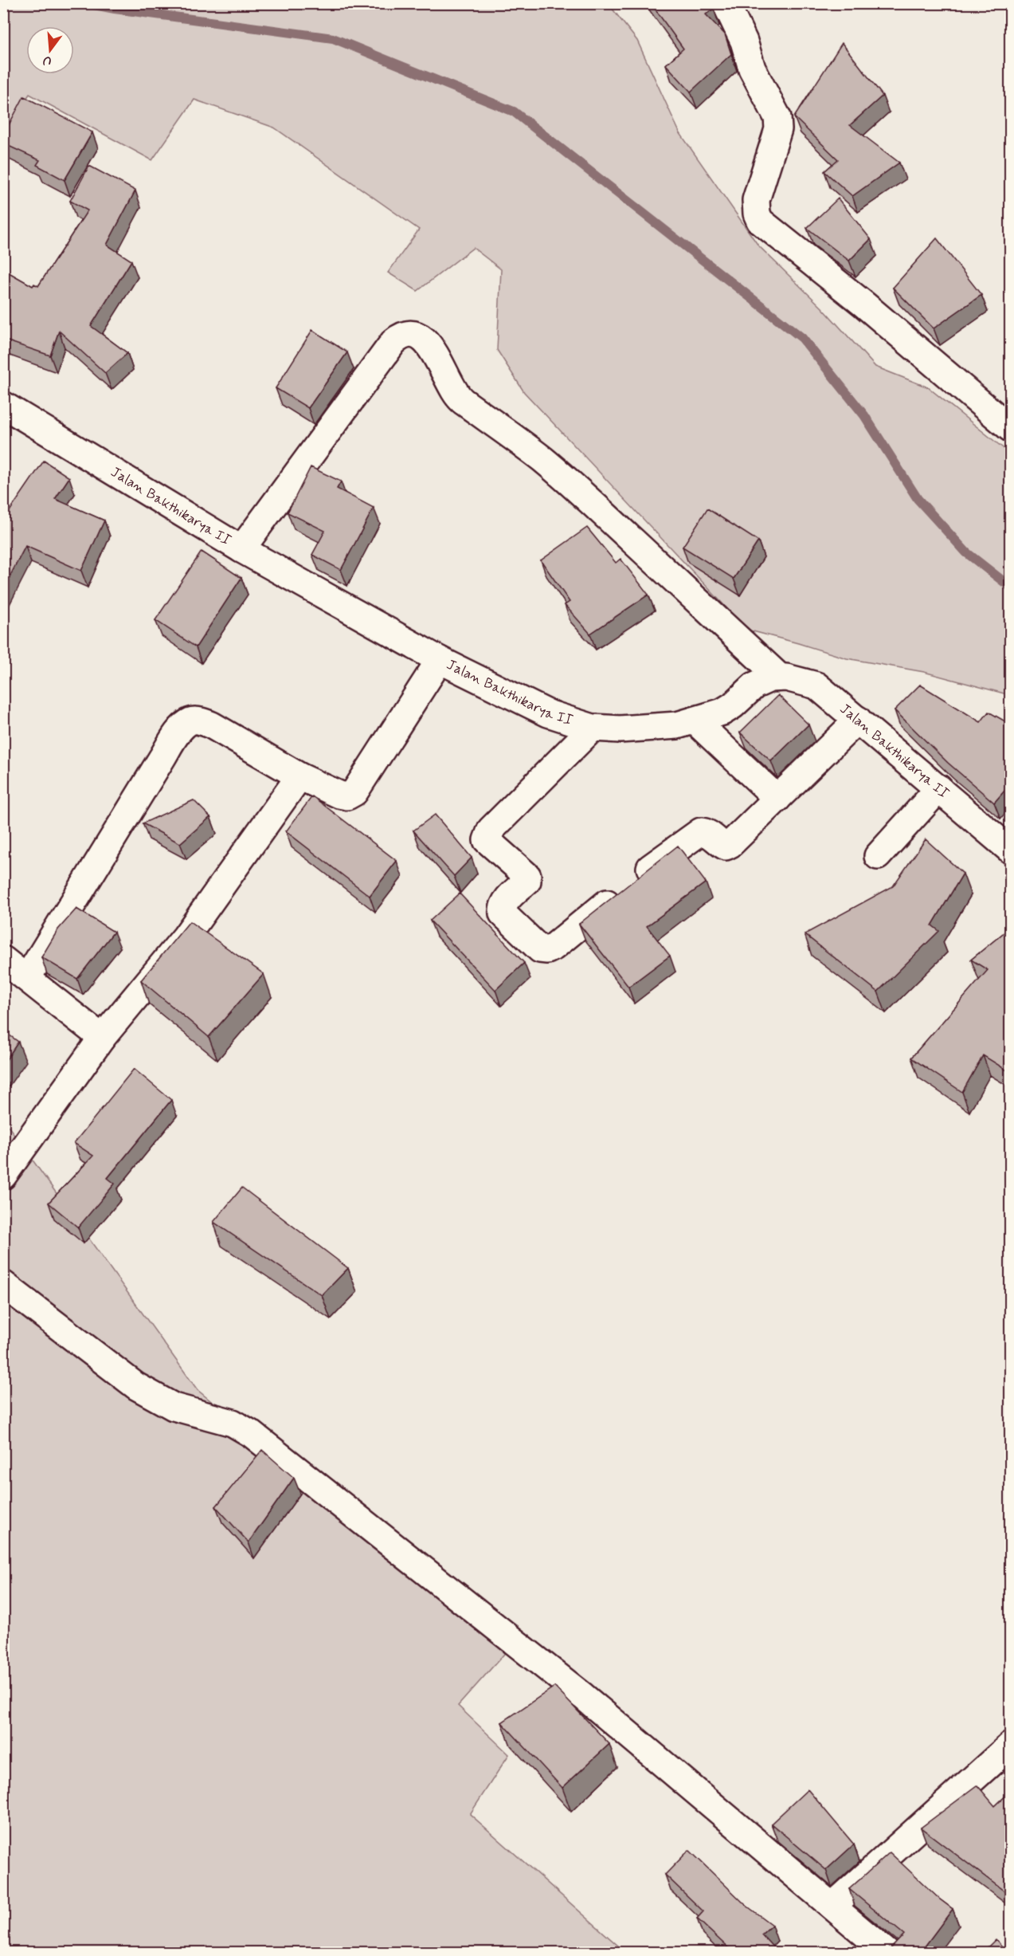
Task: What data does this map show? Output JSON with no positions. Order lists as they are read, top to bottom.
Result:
{
  "streets": {
    "street": ["Jalan Bakthikarya II"]
  },
  "north": "bottom"
}
